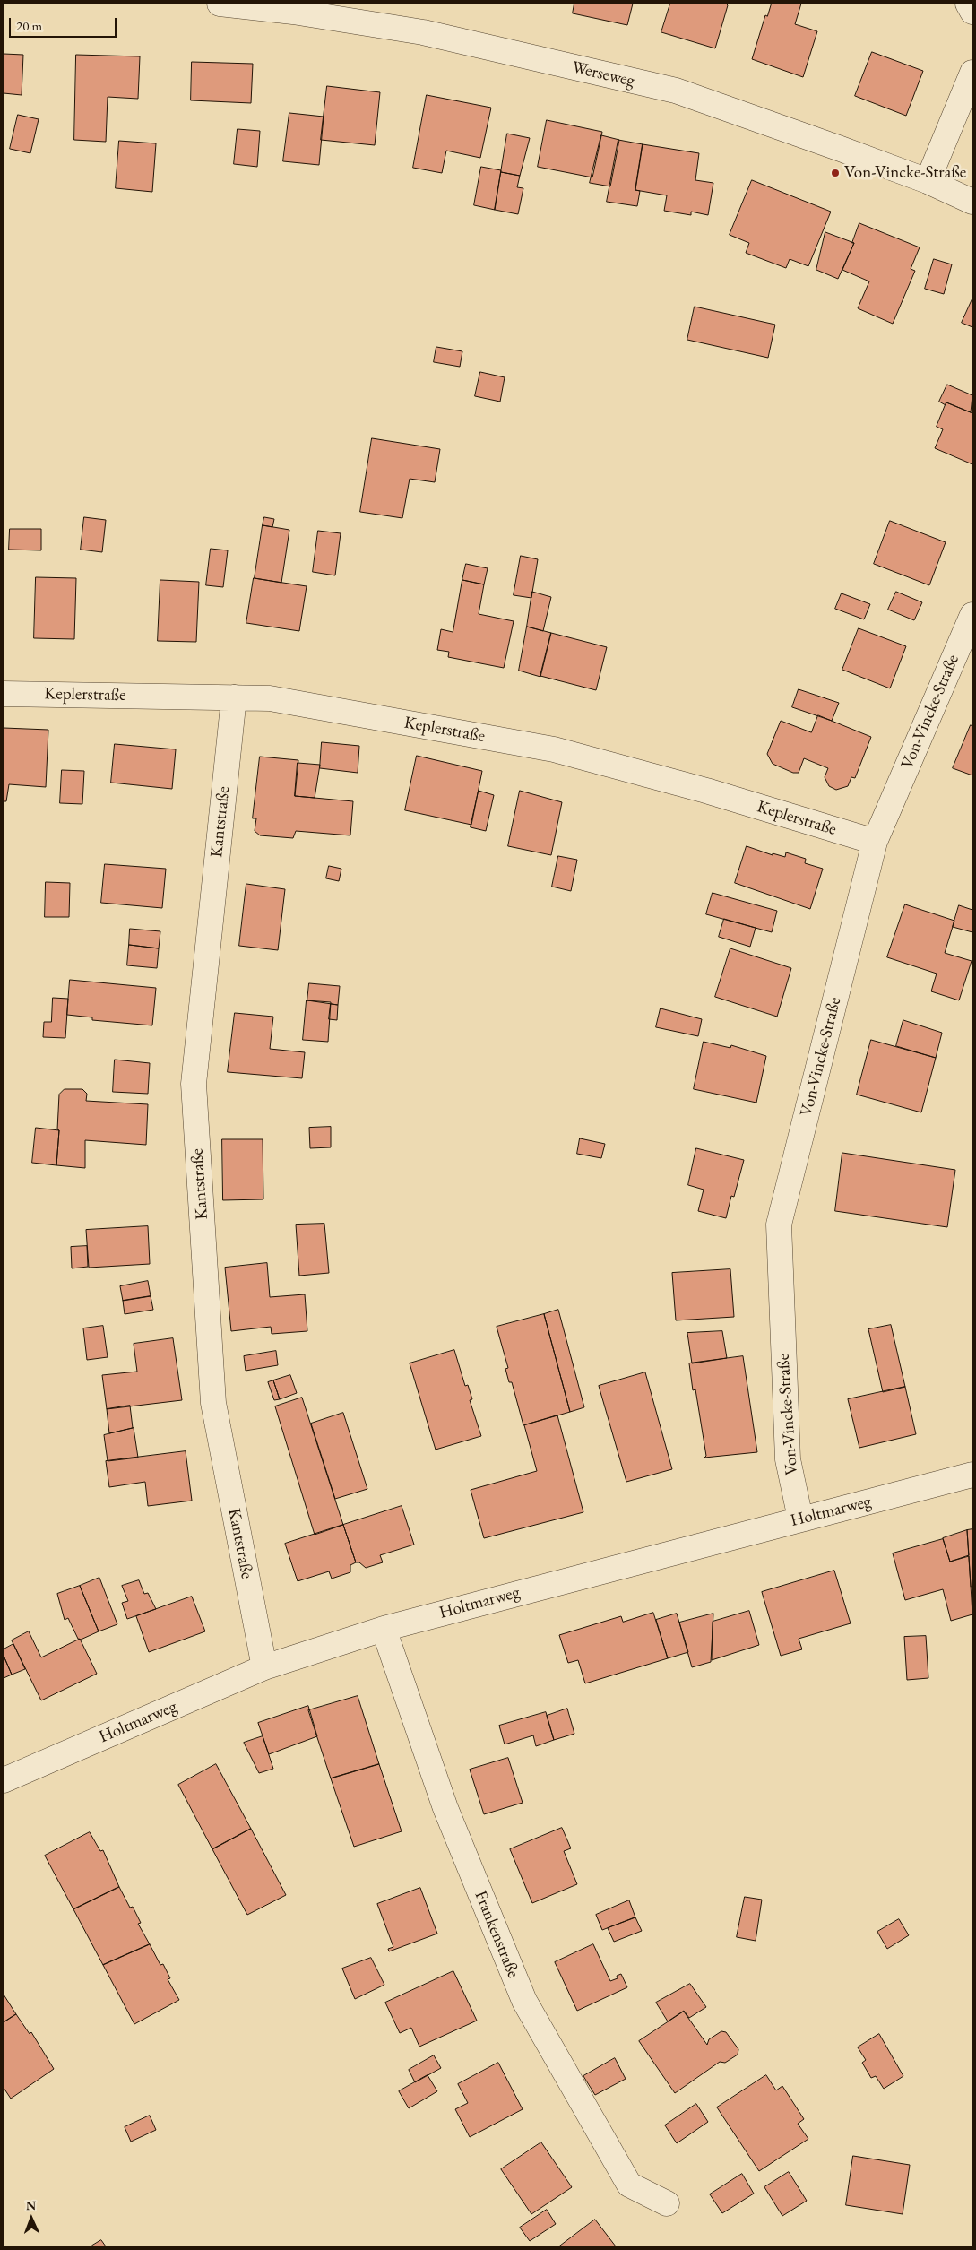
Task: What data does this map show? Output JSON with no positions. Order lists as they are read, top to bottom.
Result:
{
  "streets": {
    "street": [
      "Werseweg",
      "Keplerstraße",
      "Von-Vincke-Straße",
      "Kantstraße",
      "Holtmarweg",
      "Frankenstraße"
    ]
  },
  "crossings": [
    ["Keplerstraße", "Von-Vincke-Straße"],
    ["Keplerstraße", "Kantstraße"],
    ["Von-Vincke-Straße", "Holtmarweg"],
    ["Kantstraße", "Holtmarweg"],
    ["Holtmarweg", "Frankenstraße"]
  ],
  "places": ["Von-Vincke-Straße"],
  "scale_bar": "20 m",
  "north": "top"
}
